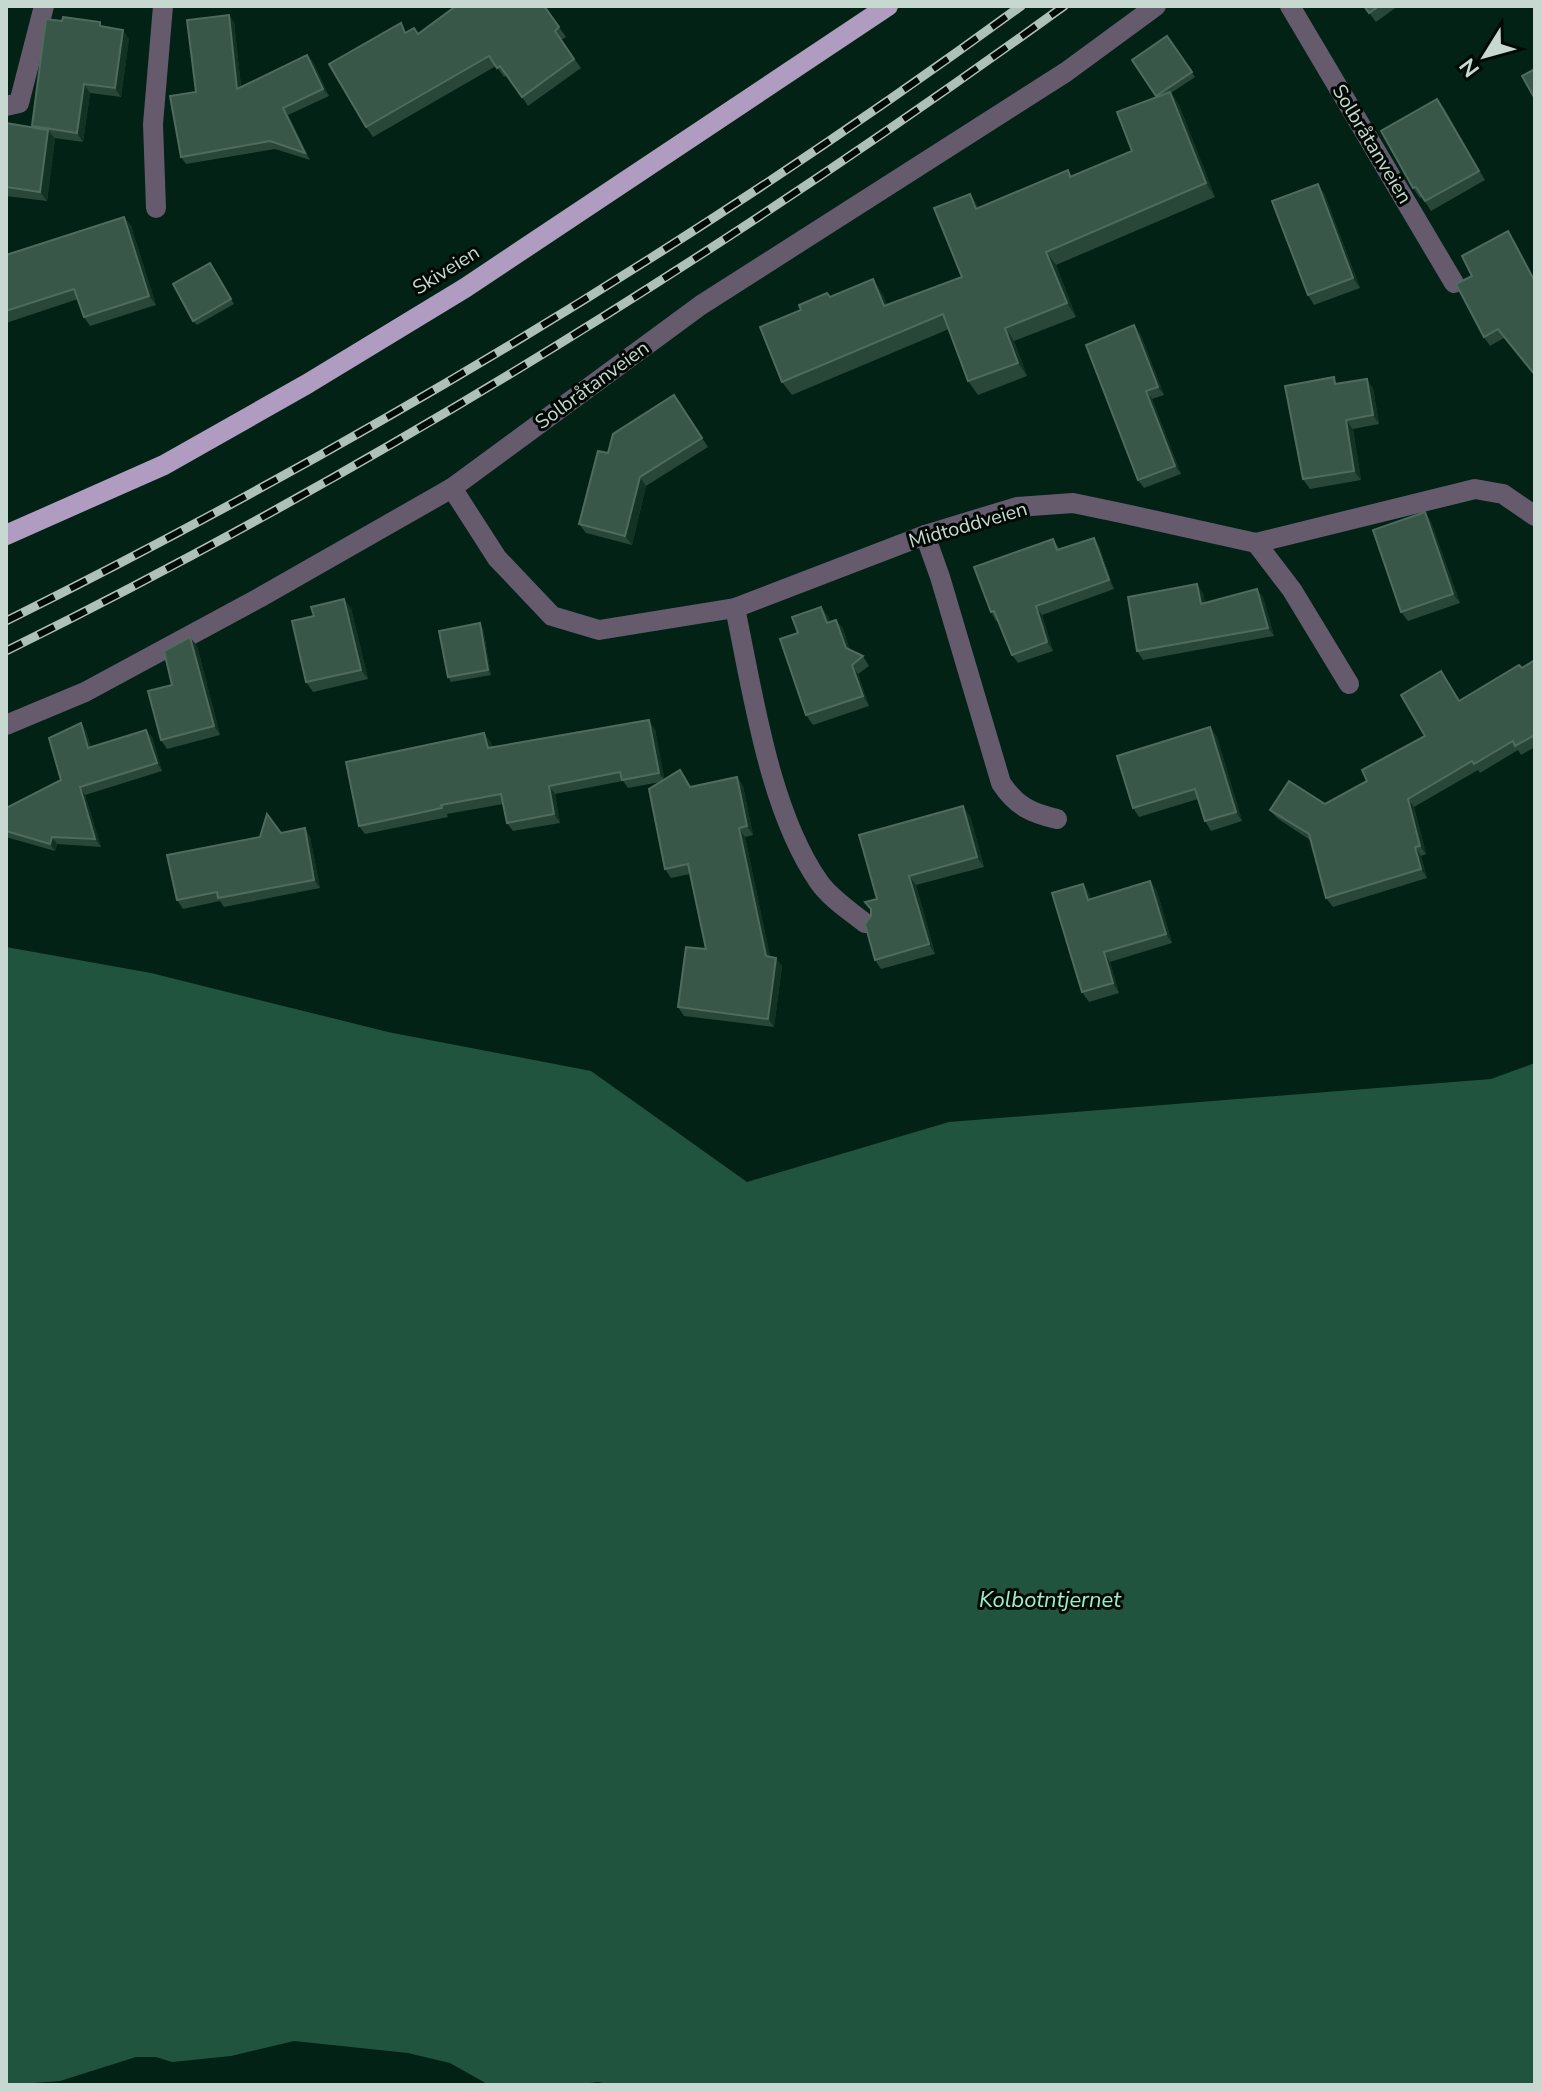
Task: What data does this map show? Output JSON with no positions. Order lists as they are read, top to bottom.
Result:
{
  "streets": {
    "main road": ["Skiveien"],
    "street": ["Solbråtanveien", "Midtoddveien"]
  },
  "crossings": [
    ["Solbråtanveien", "Midtoddveien"]
  ],
  "water": ["Kolbotntjernet"],
  "north": "bottom left"
}
